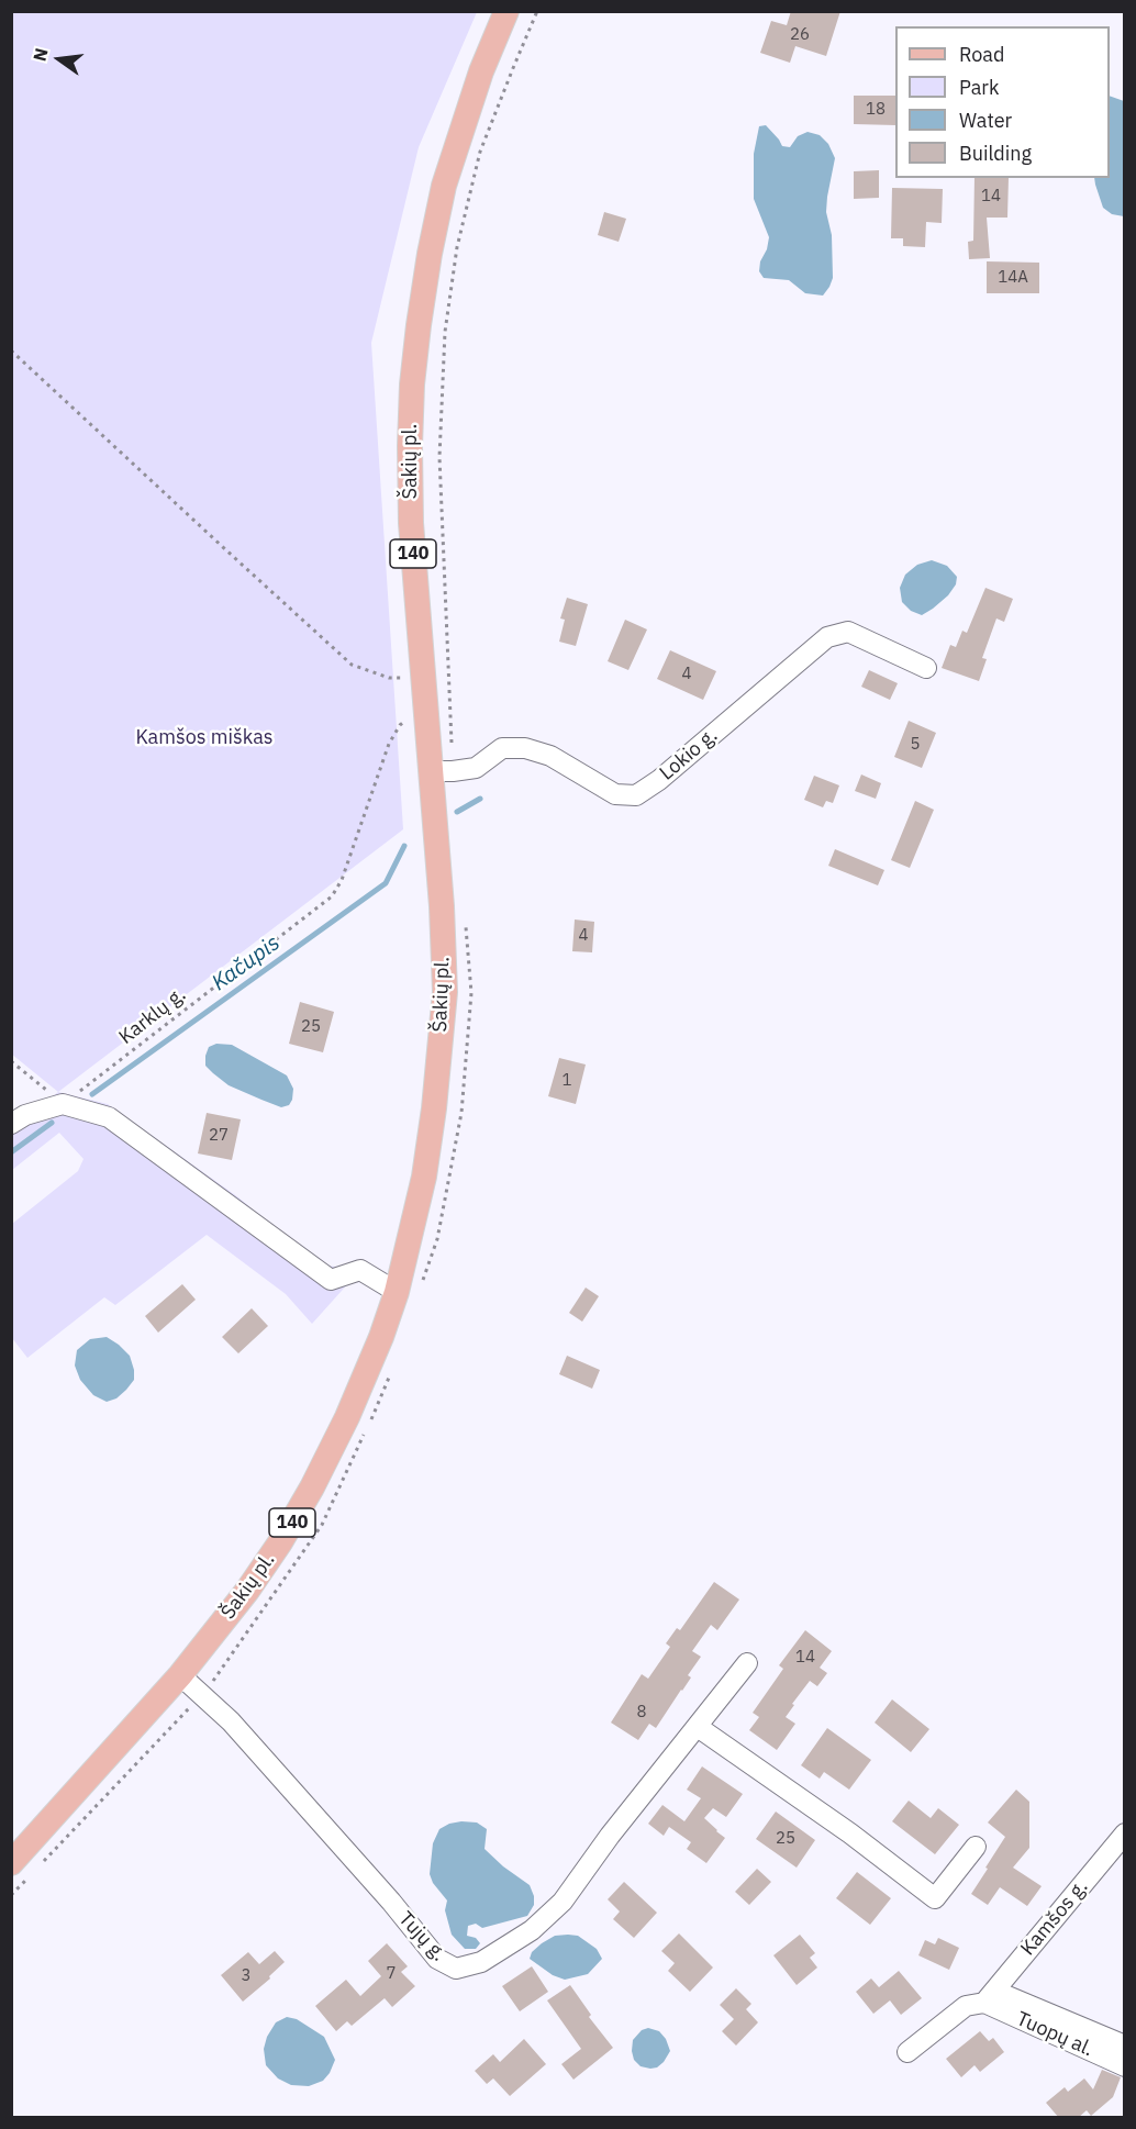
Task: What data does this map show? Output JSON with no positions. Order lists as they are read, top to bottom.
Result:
{
  "streets": {
    "main road": ["Šakių pl.", "140"],
    "street": [
      "Lokio g.",
      "Kamšos g.",
      "Tujų g.",
      "Tuopų al."
    ],
    "path": ["Karklų g."]
  },
  "crossings": [
    ["Šakių pl.", "Lokio g."],
    ["Šakių pl.", "Karklų g."],
    ["Šakių pl.", "Tujų g."],
    ["Kamšos g.", "Tuopų al."]
  ],
  "water": ["Kačupis"],
  "parks": ["Kamšos miškas"],
  "house_numbers": [
    "26",
    "18",
    "14",
    "14A",
    "4",
    "5",
    "4",
    "25",
    "1",
    "27",
    "14",
    "8",
    "25",
    "7",
    "3"
  ],
  "legend": [
    "Road",
    "Park",
    "Water",
    "Building"
  ],
  "north": "left"
}
